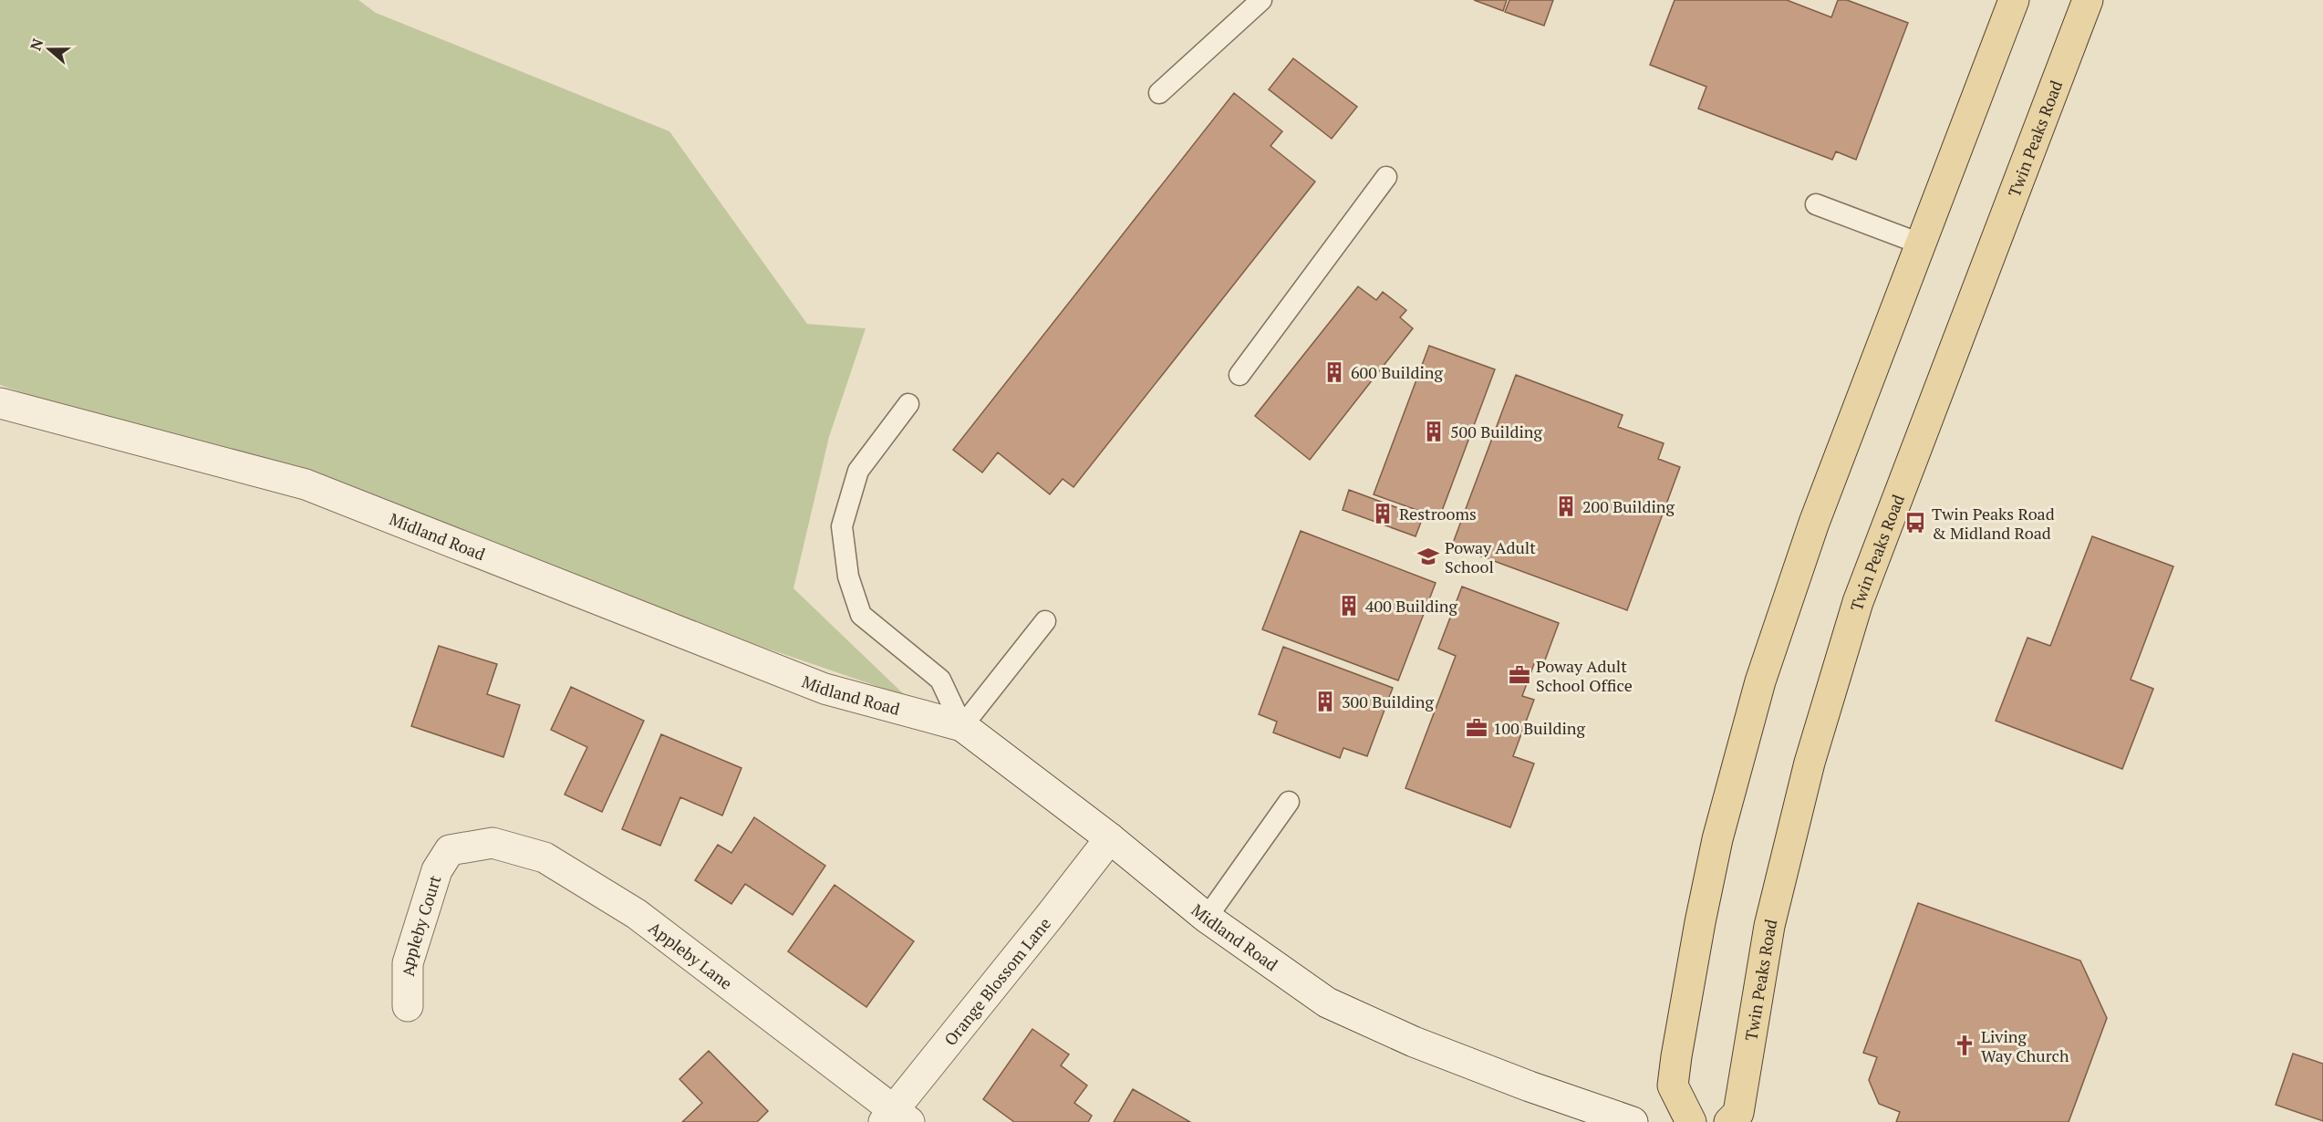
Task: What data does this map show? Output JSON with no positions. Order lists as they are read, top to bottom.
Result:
{
  "streets": {
    "main road": ["Twin Peaks Road"],
    "street": [
      "Midland Road",
      "Appleby Court",
      "Appleby Lane",
      "Orange Blossom Lane"
    ]
  },
  "crossings": [
    ["Midland Road", "Orange Blossom Lane"],
    ["Appleby Court", "Appleby Lane"],
    ["Appleby Lane", "Orange Blossom Lane"]
  ],
  "places": {
    "building": [
      "600 Building",
      "500 Building",
      "200 Building",
      "Restrooms",
      "400 Building",
      "300 Building"
    ],
    "bus stop": ["Twin Peaks Road & Midland Road"],
    "school or university": ["Poway Adult School"],
    "office": ["Poway Adult School Office", "100 Building"],
    "church": ["Living Way Church"]
  },
  "north": "left"
}
